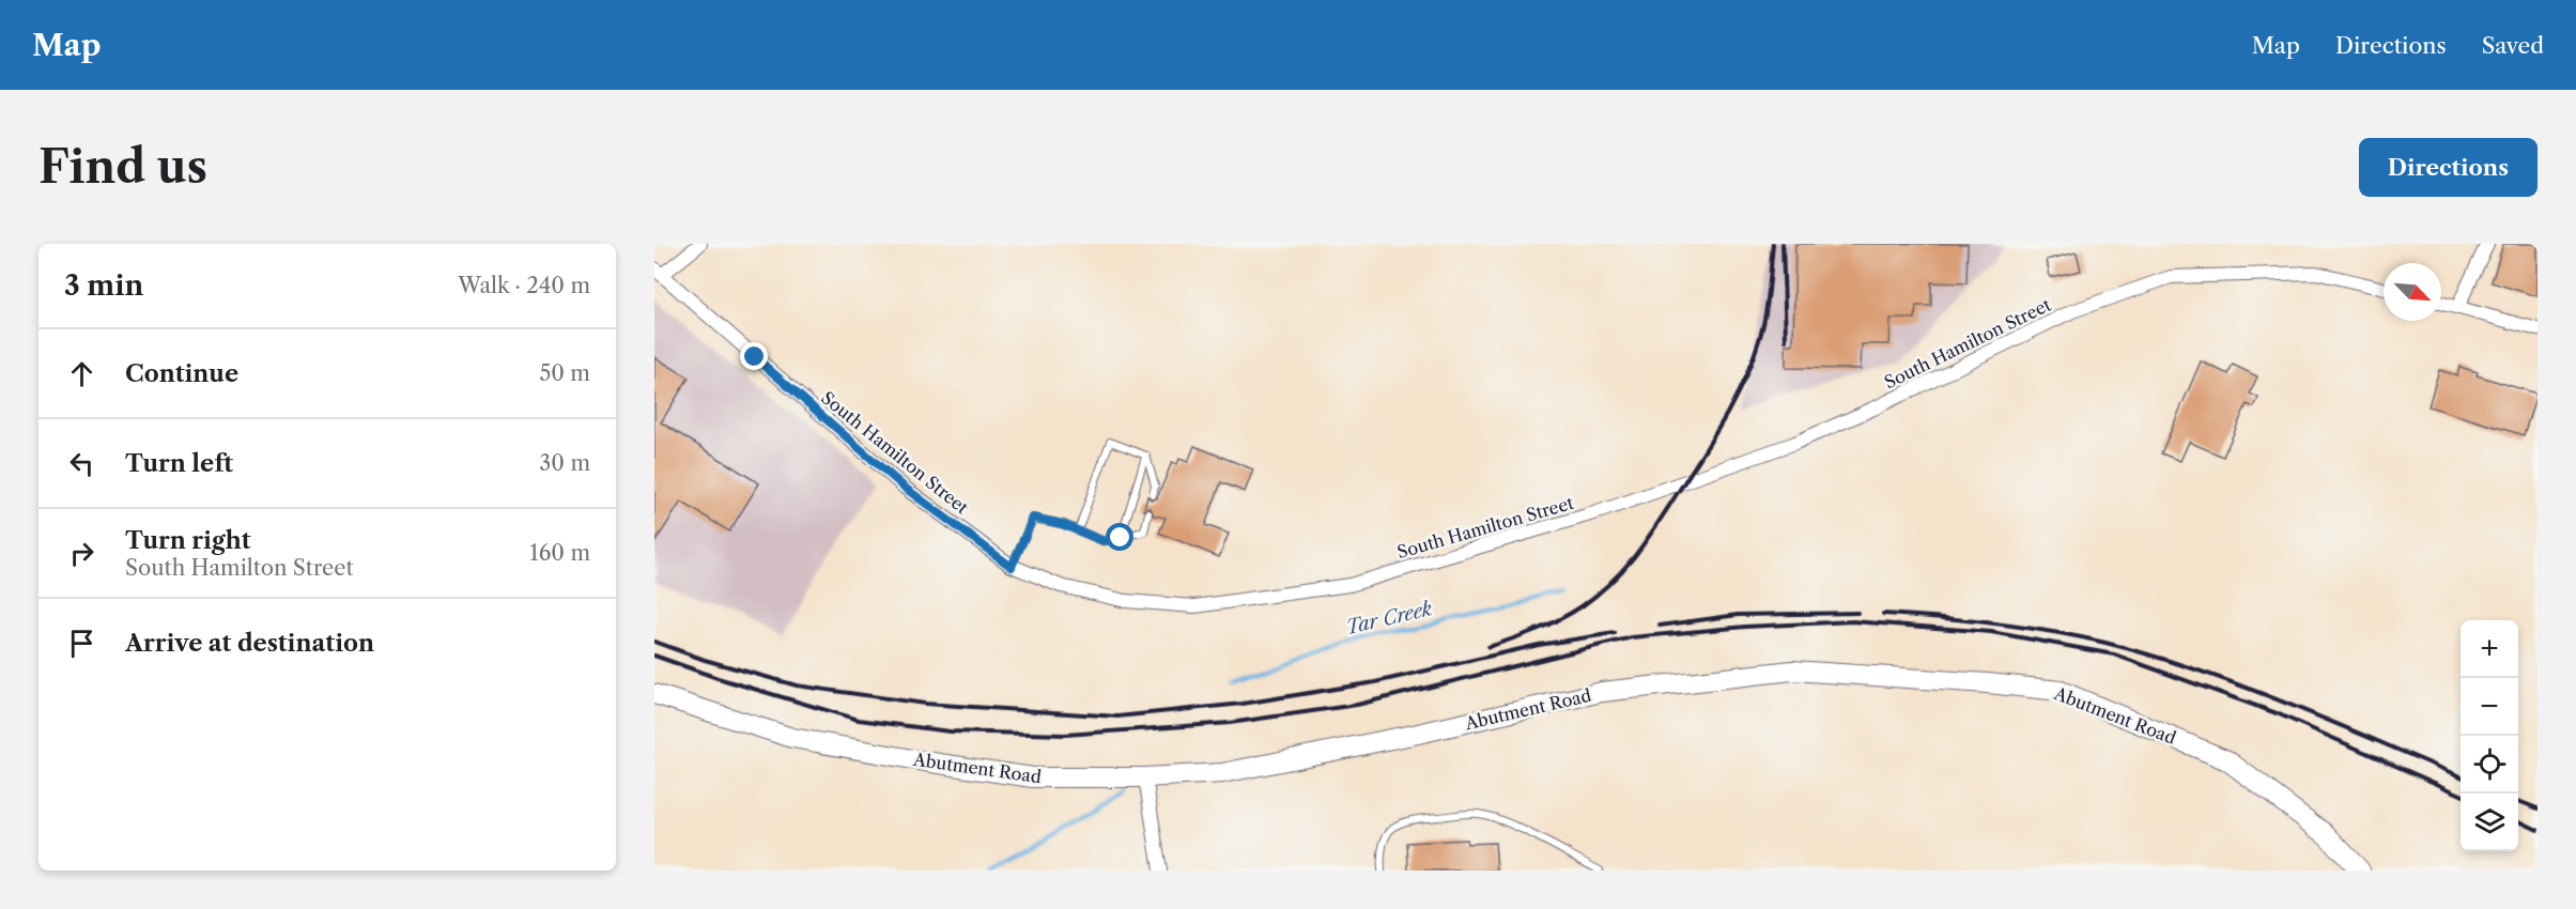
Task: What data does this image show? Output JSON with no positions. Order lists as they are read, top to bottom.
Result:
{
  "streets": {
    "main road": ["Abutment Road"],
    "street": ["South Hamilton Street"]
  },
  "water": ["Tar Creek"],
  "north": "bottom right",
  "page": {
    "header": "Map",
    "nav": ["Map", "Directions", "Saved"],
    "buttons": "Directions",
    "title": "Find us",
    "heading": ["3 min", "Walk · 240 m"],
    "list": [
      ["Continue", "50 m"],
      ["Turn left", "30 m"],
      ["Turn right", "South Hamilton Street", "160 m"],
      "Arrive at destination"
    ],
    "map_buttons": ["+", "−"]
  }
}
